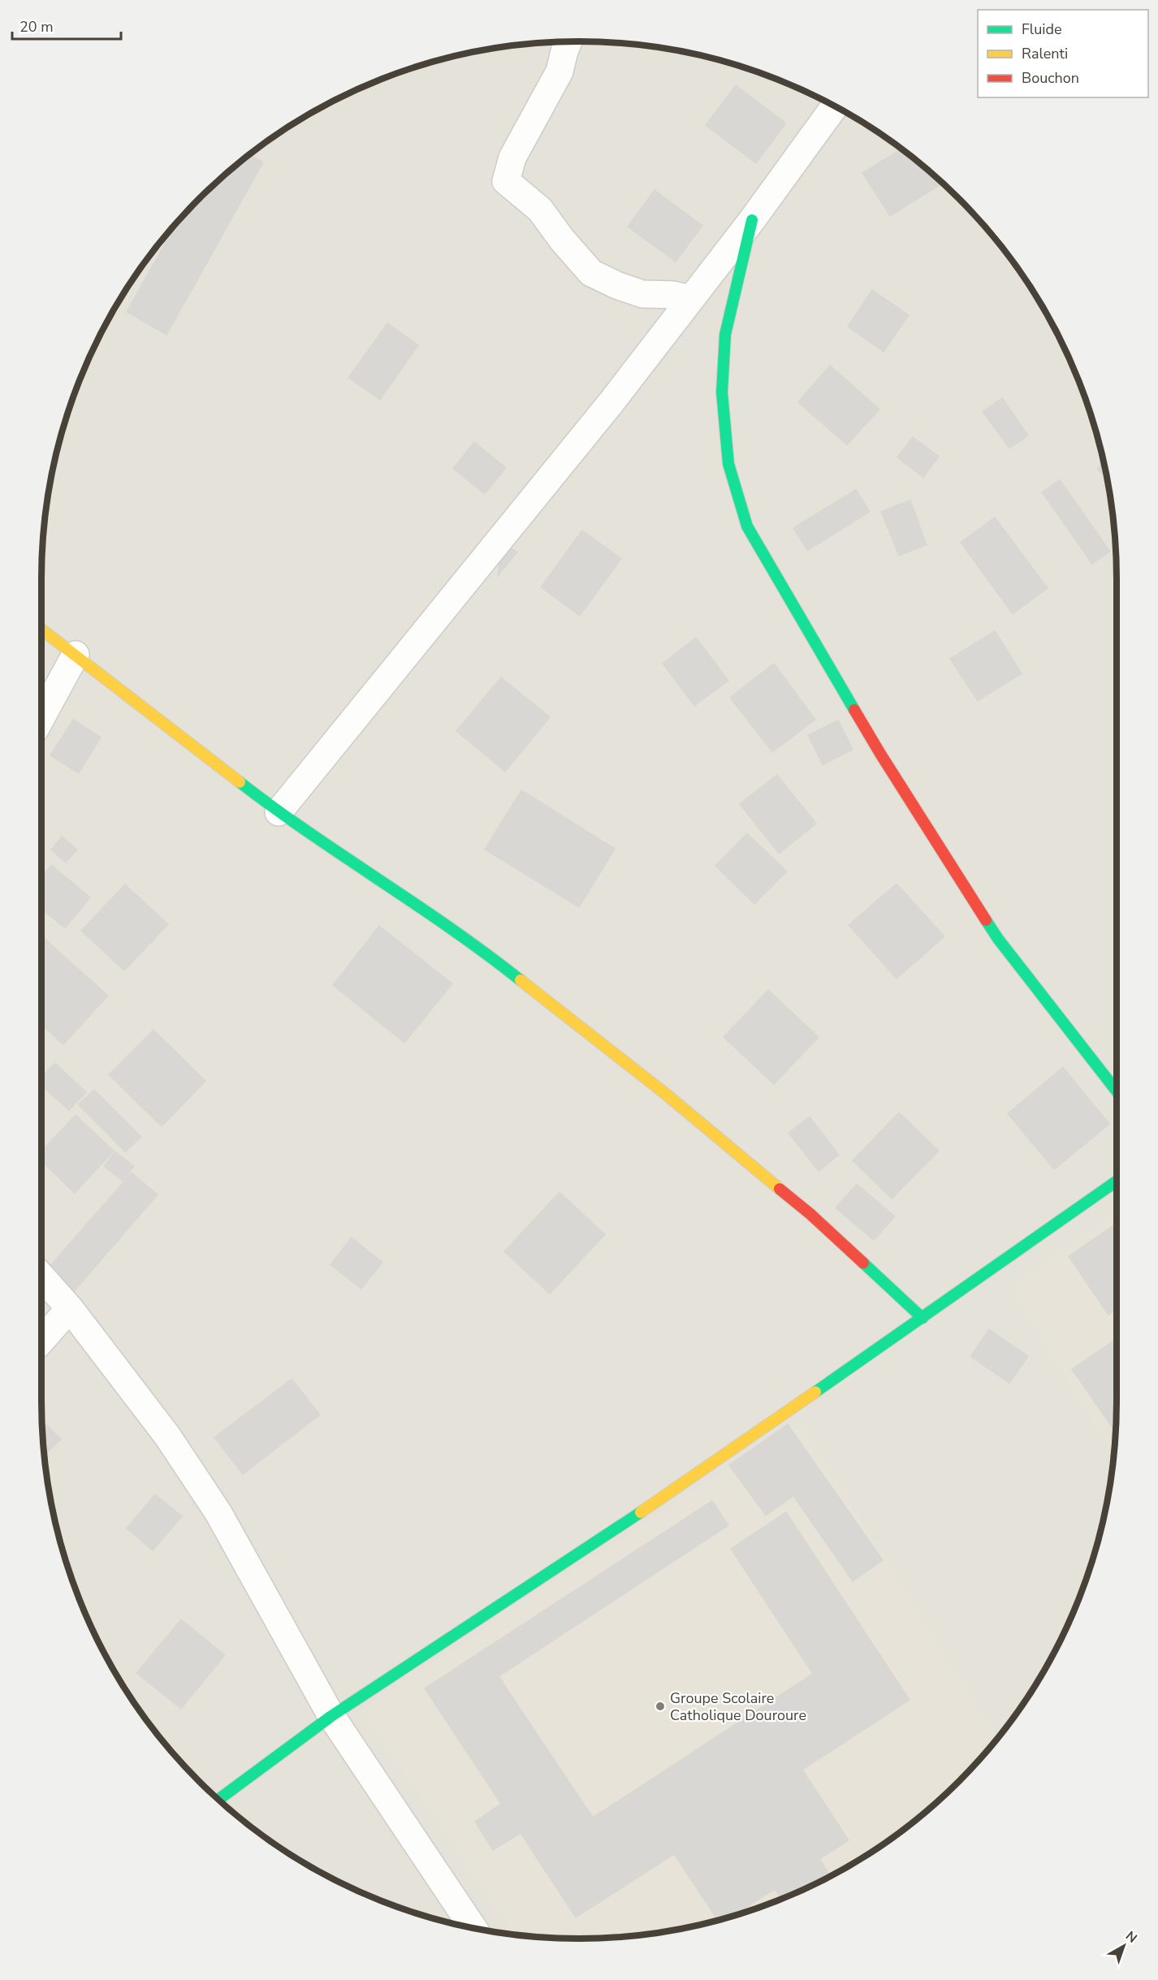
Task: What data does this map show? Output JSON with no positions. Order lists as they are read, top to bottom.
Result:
{
  "places": ["Groupe Scolaire Catholique Douroure"],
  "legend": ["Fluide", "Ralenti", "Bouchon"],
  "scale_bar": "20 m",
  "north": "top right"
}
